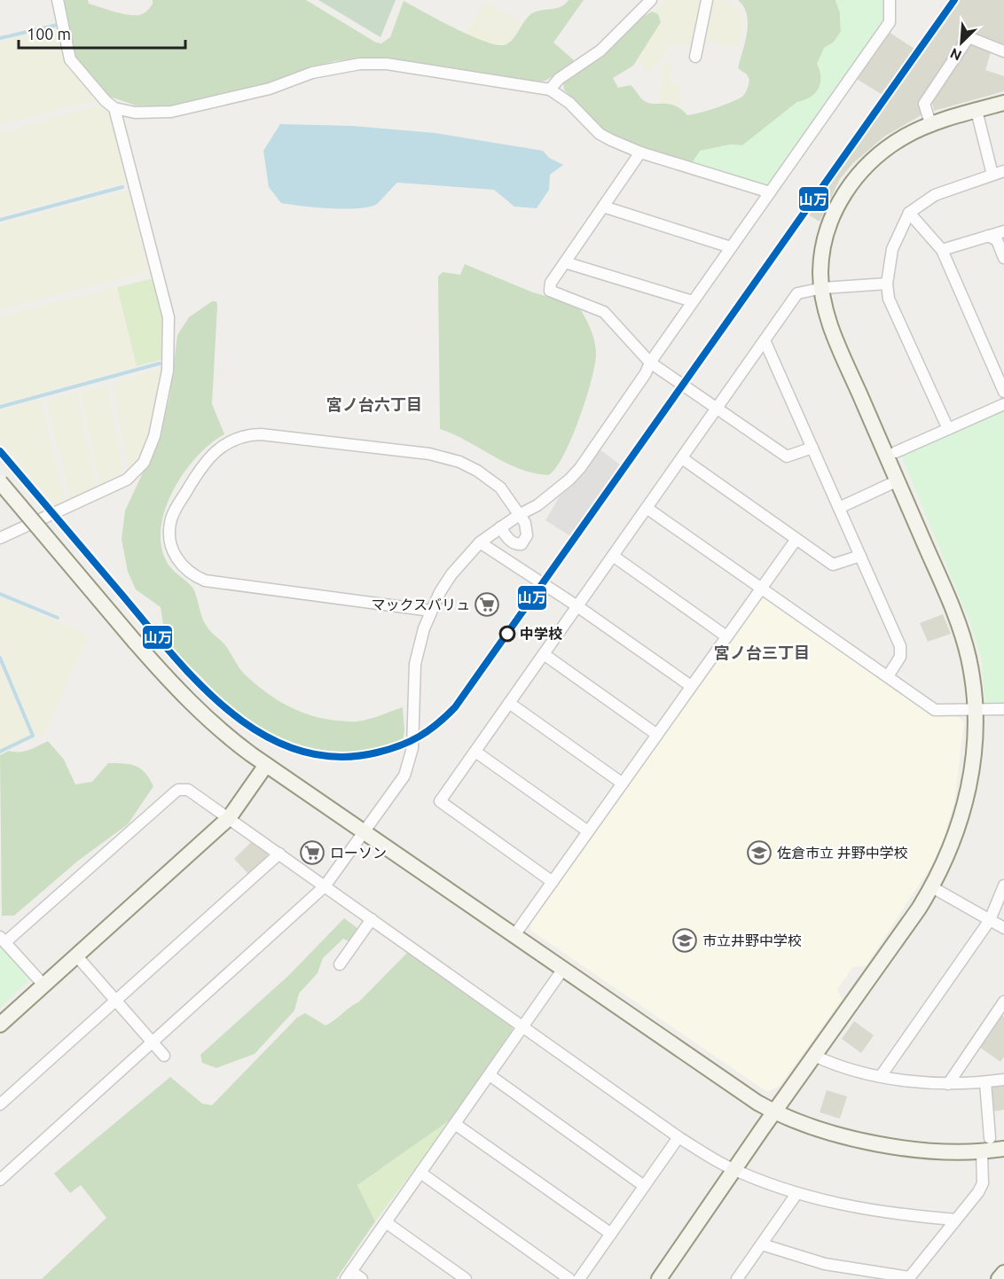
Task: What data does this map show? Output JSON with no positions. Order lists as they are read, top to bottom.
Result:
{
  "districts": ["宮ノ台六丁目", "宮ノ台三丁目"],
  "places": {
    "supermarket": ["マックスバリュ", "ローソン"],
    "other": ["中学校"],
    "school or university": ["佐倉市立 井野中学校", "市立井野中学校"]
  },
  "lines": ["transit line 山万"],
  "scale_bar": "100 m",
  "north": "bottom left"
}
